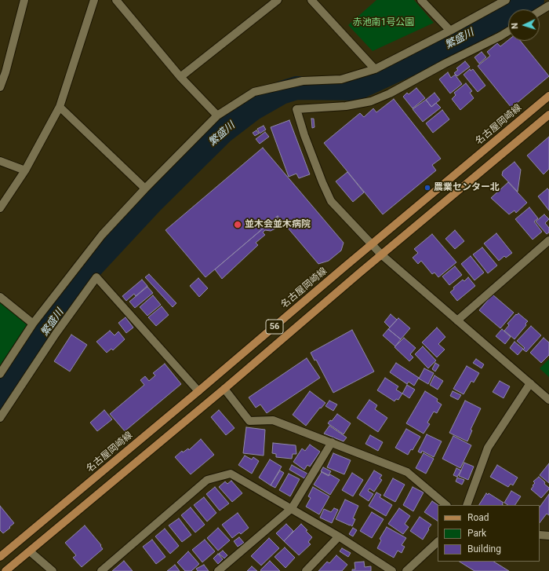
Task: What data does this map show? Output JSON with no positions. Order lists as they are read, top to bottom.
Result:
{
  "streets": {
    "main road": ["名古屋岡崎線", "56"]
  },
  "water": ["繁盛川"],
  "parks": ["赤池南1号公園"],
  "places": ["農業センター北", "並木会並木病院"],
  "legend": ["Road", "Park", "Building"],
  "north": "left"
}
